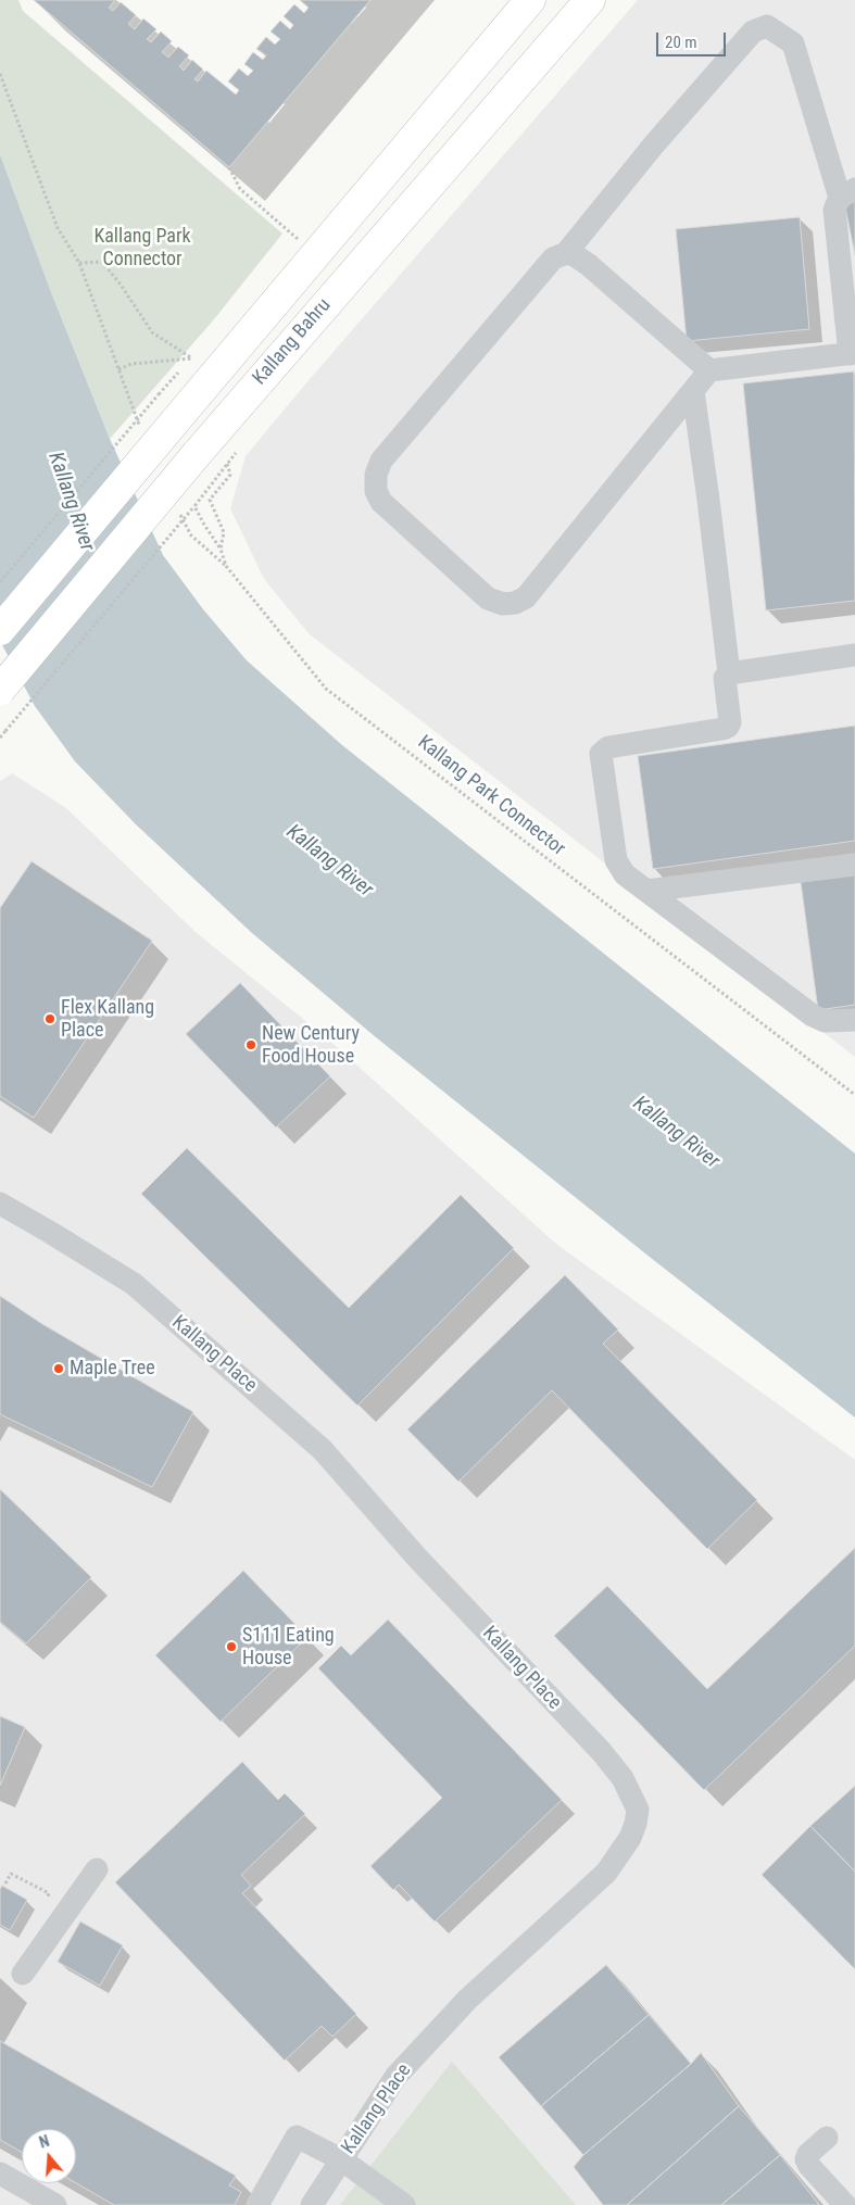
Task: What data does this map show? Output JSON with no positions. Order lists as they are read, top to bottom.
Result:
{
  "streets": {
    "main road": ["Kallang Bahru"],
    "street": ["Kallang Place"],
    "path": ["Kallang Park Connector"]
  },
  "water": ["Kallang River"],
  "parks": ["Kallang Park Connector"],
  "places": [
    "Flex Kallang Place",
    "New Century Food House",
    "Maple Tree",
    "S111 Eating House"
  ],
  "scale_bar": "20 m",
  "north": "top"
}
